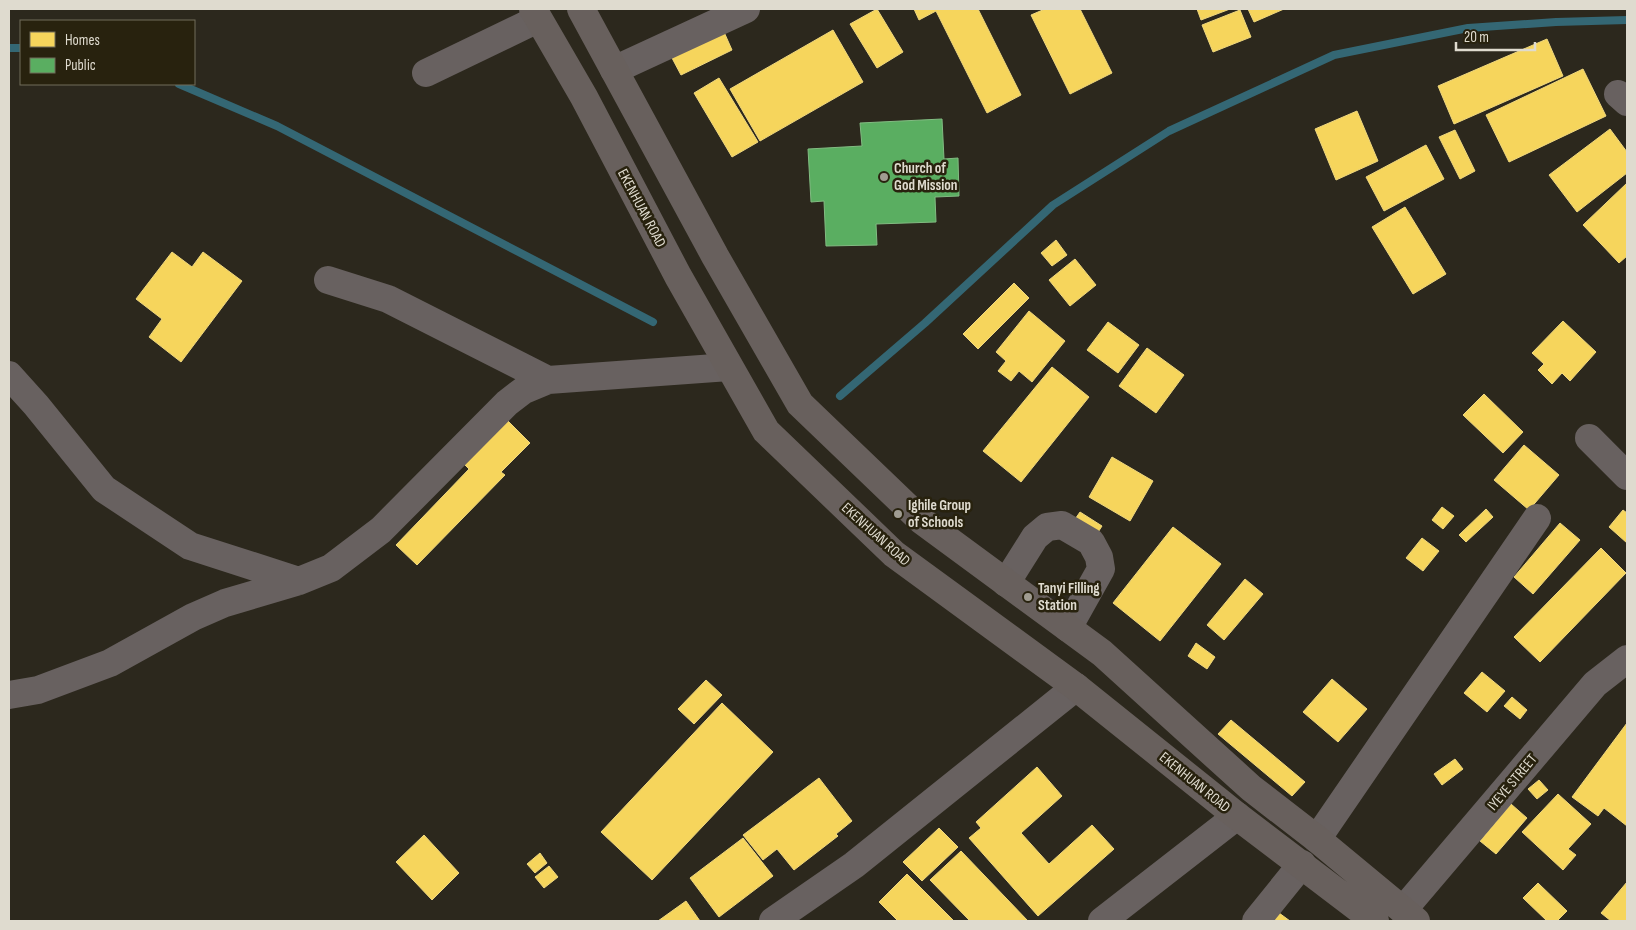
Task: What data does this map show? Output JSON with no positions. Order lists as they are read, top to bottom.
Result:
{
  "streets": {
    "main road": ["EKENHUAN ROAD"],
    "street": ["IYEYE STREET"]
  },
  "crossings": [
    ["EKENHUAN ROAD", "IYEYE STREET"]
  ],
  "places": ["Church of God Mission", "Ighile Group of Schools", "Tanyi Filling Station"],
  "legend": ["Homes", "Public"],
  "scale_bar": "20 m"
}
